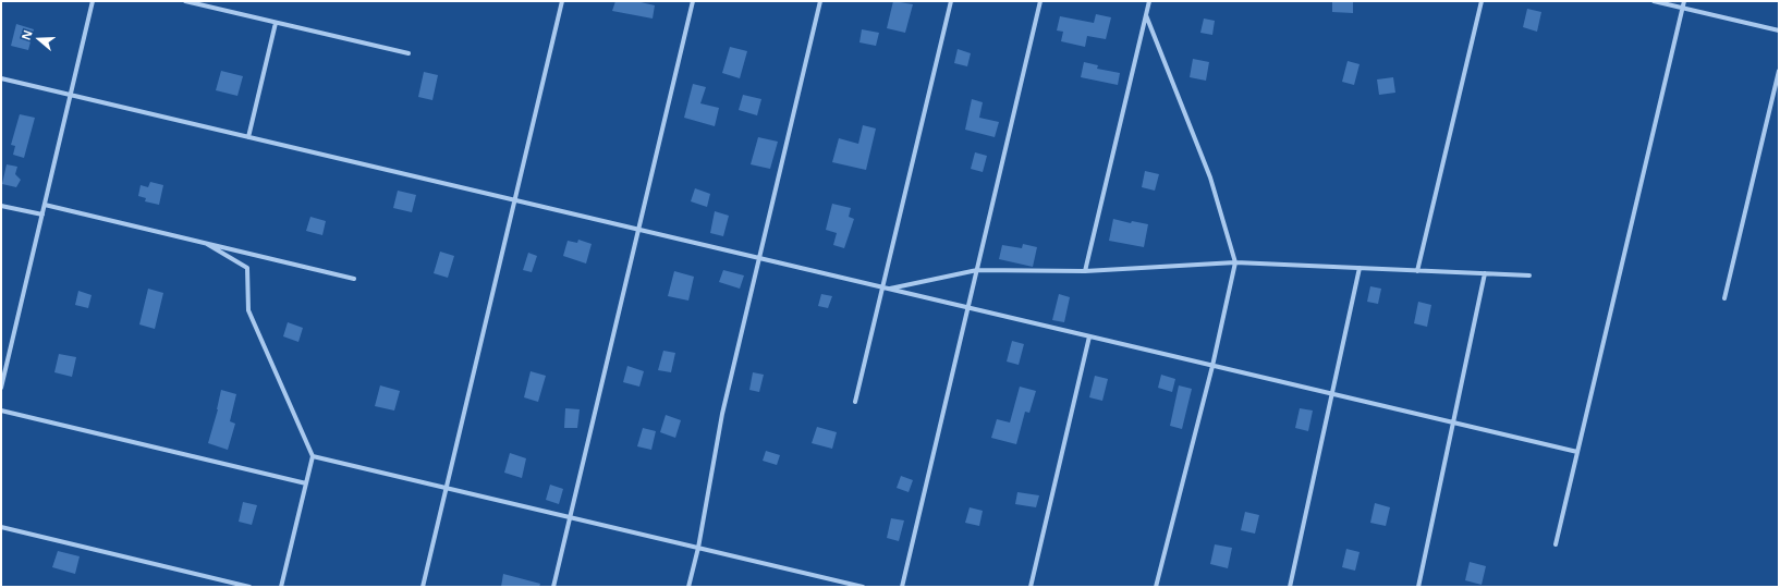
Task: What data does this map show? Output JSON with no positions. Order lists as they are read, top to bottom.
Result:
{
  "north": "left"
}
